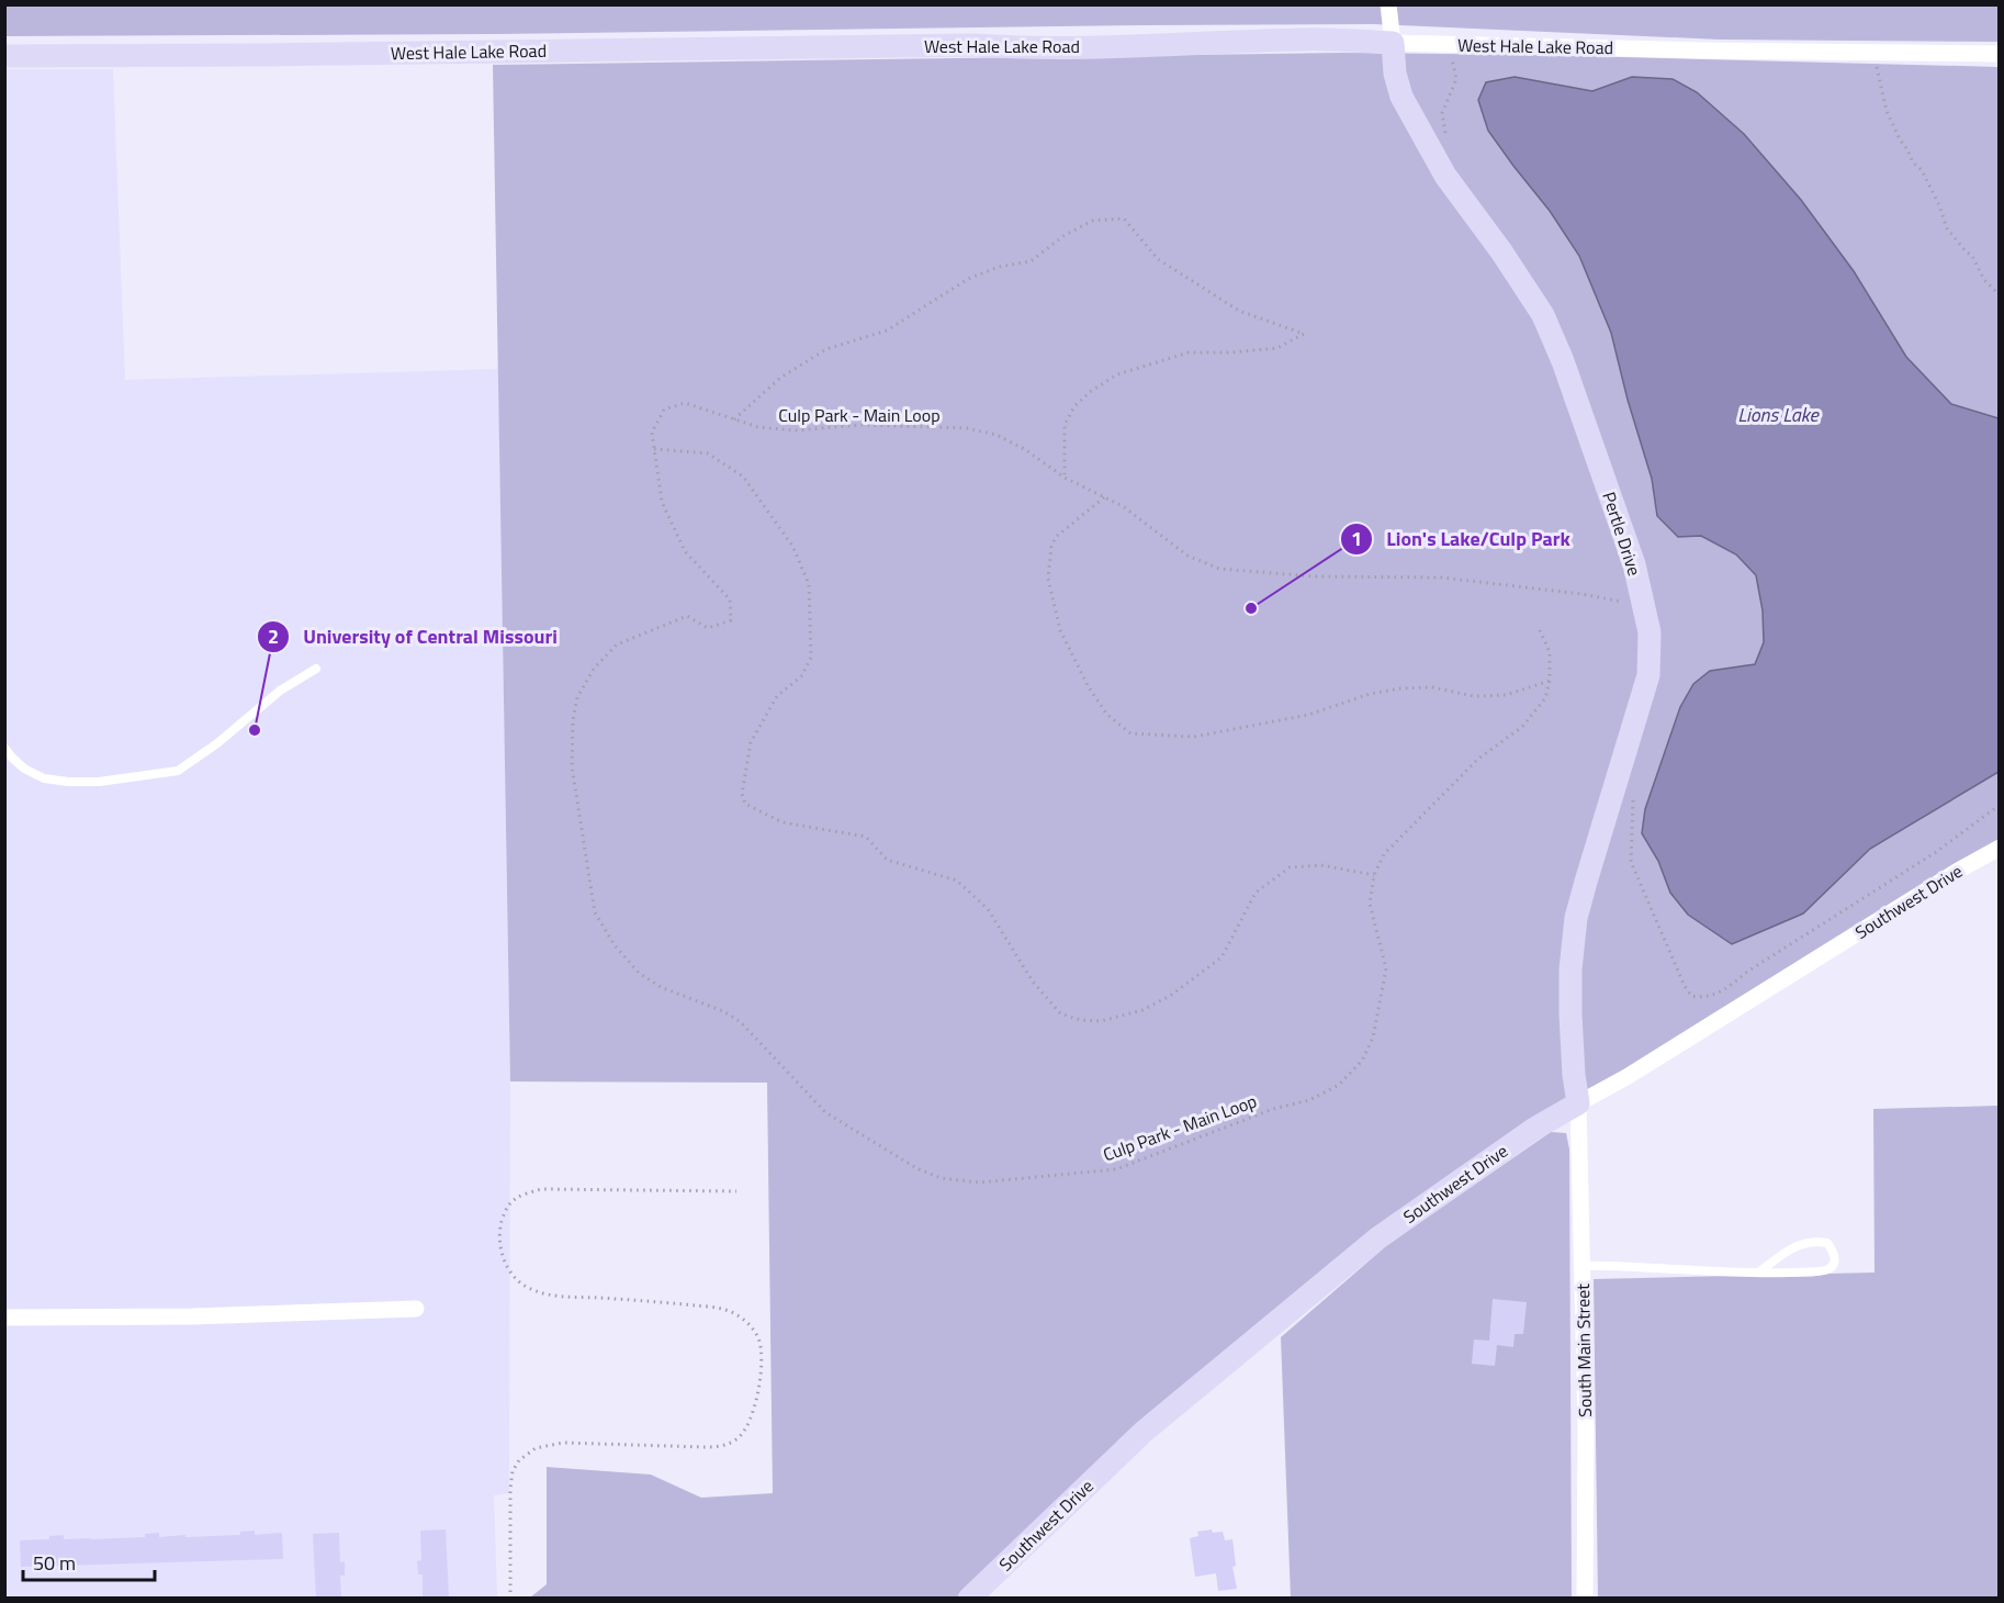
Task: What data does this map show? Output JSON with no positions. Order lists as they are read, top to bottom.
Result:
{
  "streets": {
    "street": [
      "West Hale Lake Road",
      "Pertle Drive",
      "Southwest Drive",
      "South Main Street"
    ],
    "path": ["Culp Park - Main Loop"]
  },
  "crossings": [
    ["West Hale Lake Road", "Pertle Drive"],
    ["Culp Park - Main Loop", "Pertle Drive"],
    ["Pertle Drive", "Southwest Drive"],
    ["Pertle Drive", "South Main Street"],
    ["Southwest Drive", "South Main Street"]
  ],
  "water": ["Lions Lake"],
  "places": ["Lion's Lake/Culp Park", "University of Central Missouri"],
  "scale_bar": "50 m"
}
